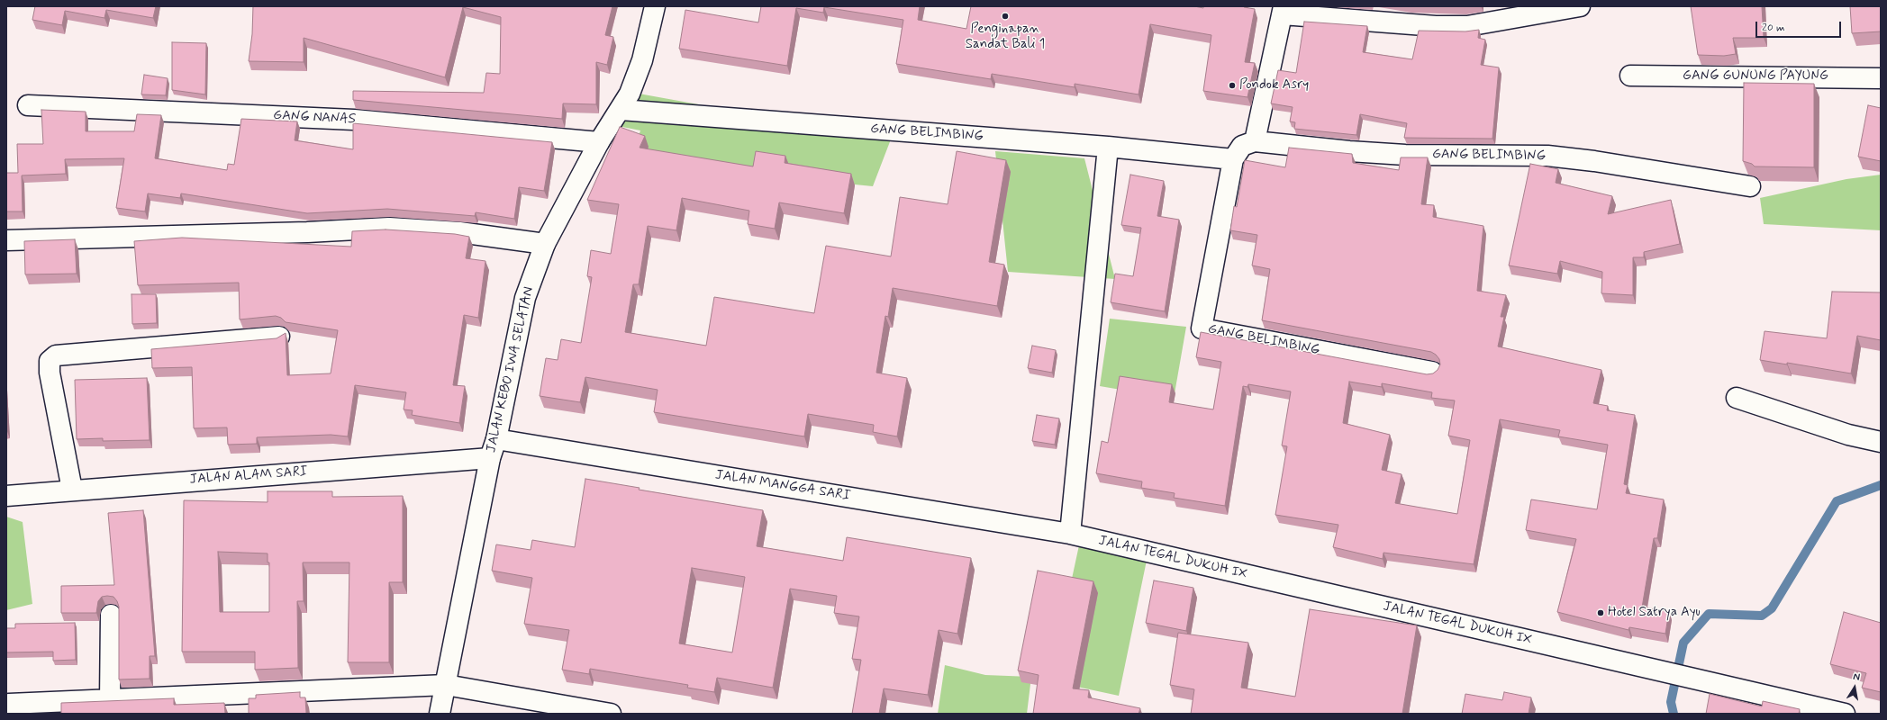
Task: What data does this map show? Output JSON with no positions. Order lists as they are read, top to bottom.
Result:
{
  "streets": {
    "street": [
      "GANG GUNUNG PAYUNG",
      "GANG NANAS",
      "GANG BELIMBING",
      "JALAN KEBO IWA SELATAN",
      "JALAN ALAM SARI",
      "JALAN MANGGA SARI",
      "JALAN TEGAL DUKUH IX"
    ]
  },
  "crossings": [
    ["GANG NANAS", "JALAN KEBO IWA SELATAN"],
    ["GANG BELIMBING", "JALAN KEBO IWA SELATAN"],
    ["JALAN KEBO IWA SELATAN", "JALAN ALAM SARI"],
    ["JALAN KEBO IWA SELATAN", "JALAN MANGGA SARI"],
    ["JALAN MANGGA SARI", "JALAN TEGAL DUKUH IX"]
  ],
  "places": ["Penginapan Sandat Bali 1", "Pondok Asry", "Hotel Satrya Ayu"],
  "scale_bar": "20 m",
  "north": "top"
}
